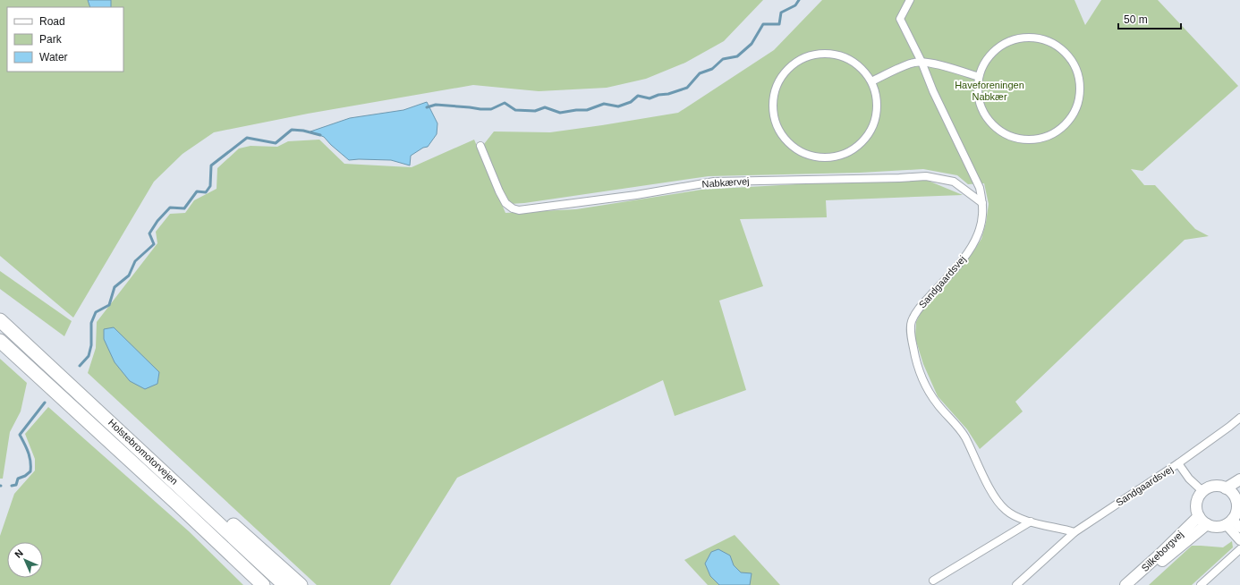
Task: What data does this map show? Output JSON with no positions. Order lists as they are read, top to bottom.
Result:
{
  "streets": {
    "highway": ["Holstebromotorvejen"],
    "main road": ["Silkeborgvej"],
    "street": ["Nabkærvej", "Sandgaardsvej"]
  },
  "crossings": [
    ["Nabkærvej", "Sandgaardsvej"]
  ],
  "parks": ["Haveforeningen Nabkær"],
  "legend": ["Road", "Park", "Water"],
  "scale_bar": "50 m",
  "north": "top left"
}
